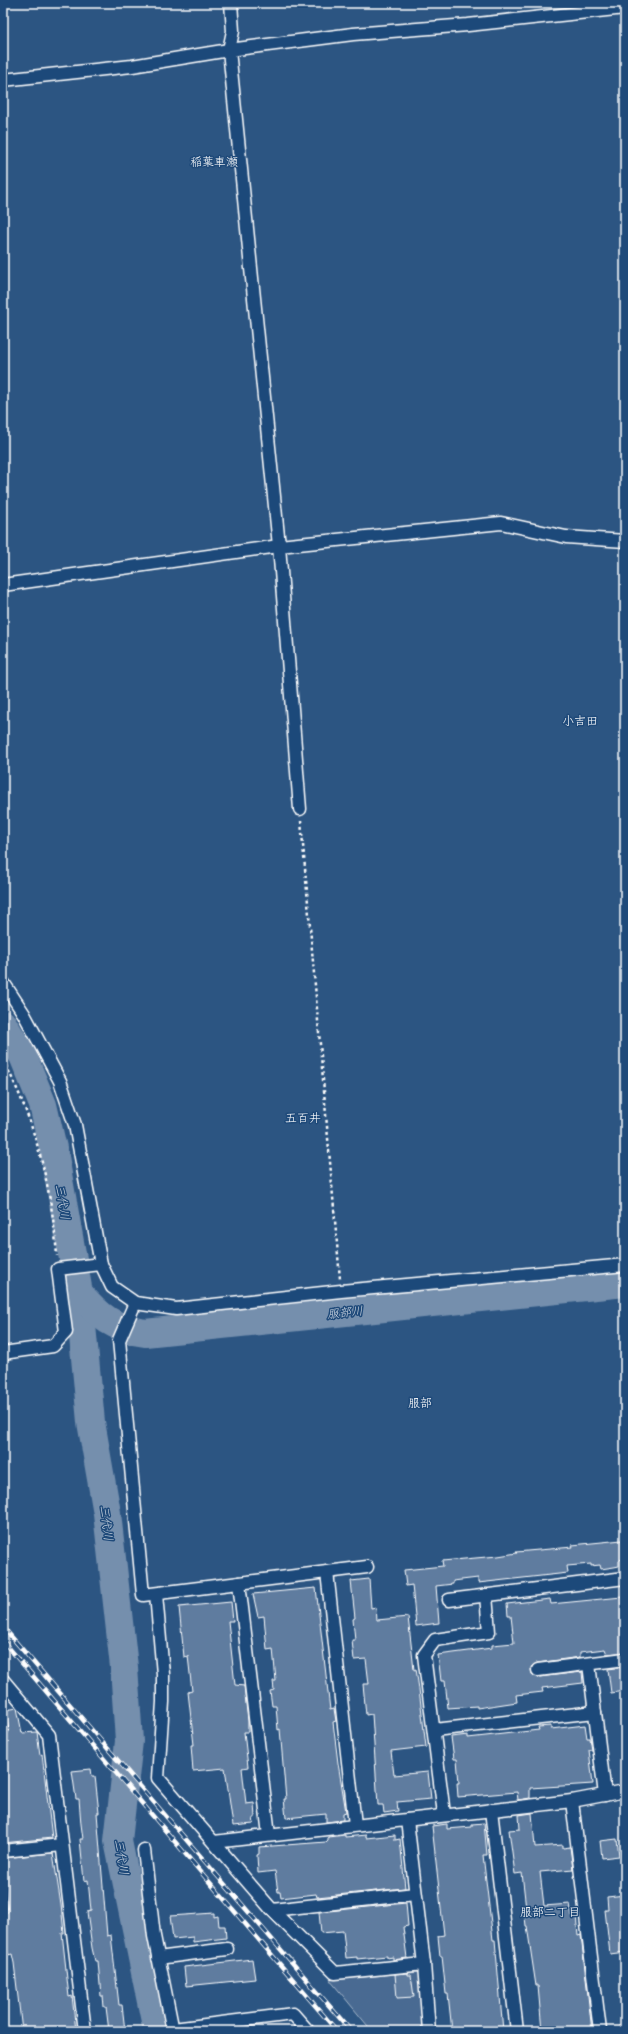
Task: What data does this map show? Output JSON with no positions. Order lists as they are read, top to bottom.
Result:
{
  "districts": [
    "稲葉車瀬",
    "小吉田",
    "五百井",
    "服部",
    "服部二丁目"
  ],
  "water": ["三代川", "服部川"]
}
